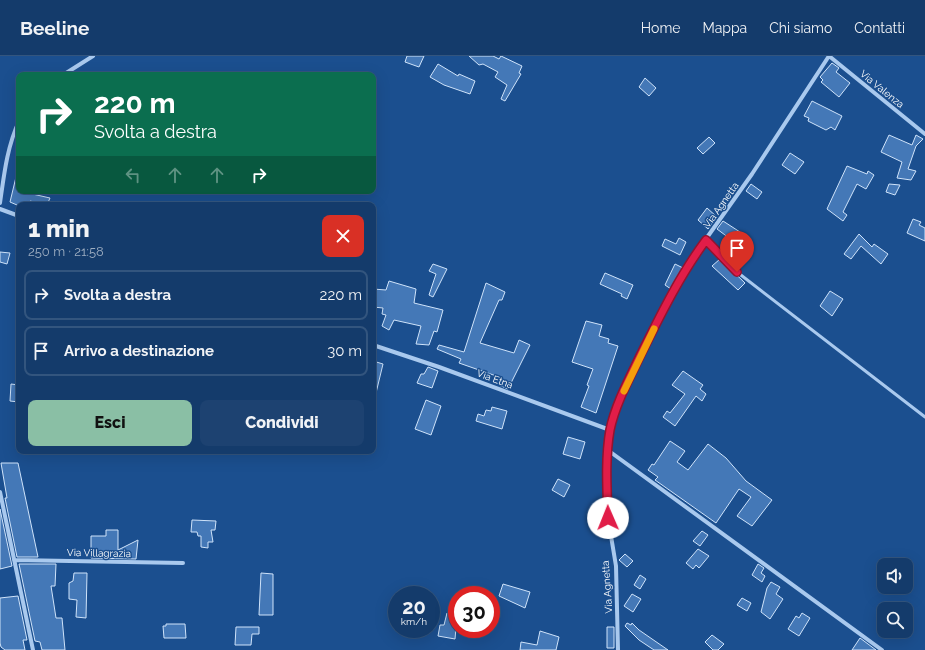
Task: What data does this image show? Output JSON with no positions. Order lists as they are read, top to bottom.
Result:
{
  "streets": {
    "street": [
      "Via Valenza",
      "Via Agnetta",
      "Via Etna",
      "Via Villagrazia"
    ]
  },
  "crossings": [
    ["Via Valenza", "Via Agnetta"],
    ["Via Agnetta", "Via Etna"]
  ],
  "page": {
    "header": "Beeline",
    "nav": [
      "Home",
      "Mappa",
      "Chi siamo",
      "Contatti"
    ],
    "turn": ["220 m", "Svolta a destra"],
    "heading": ["1 min", "250 m · 21:58"],
    "list": [
      {
        "name": "Svolta a destra",
        "value": "220 m"
      },
      {
        "name": "Arrivo a destinazione",
        "value": "30 m"
      }
    ],
    "buttons": ["Esci", "Condividi"],
    "speed": "20 km/h",
    "limit": "30"
  }
}
